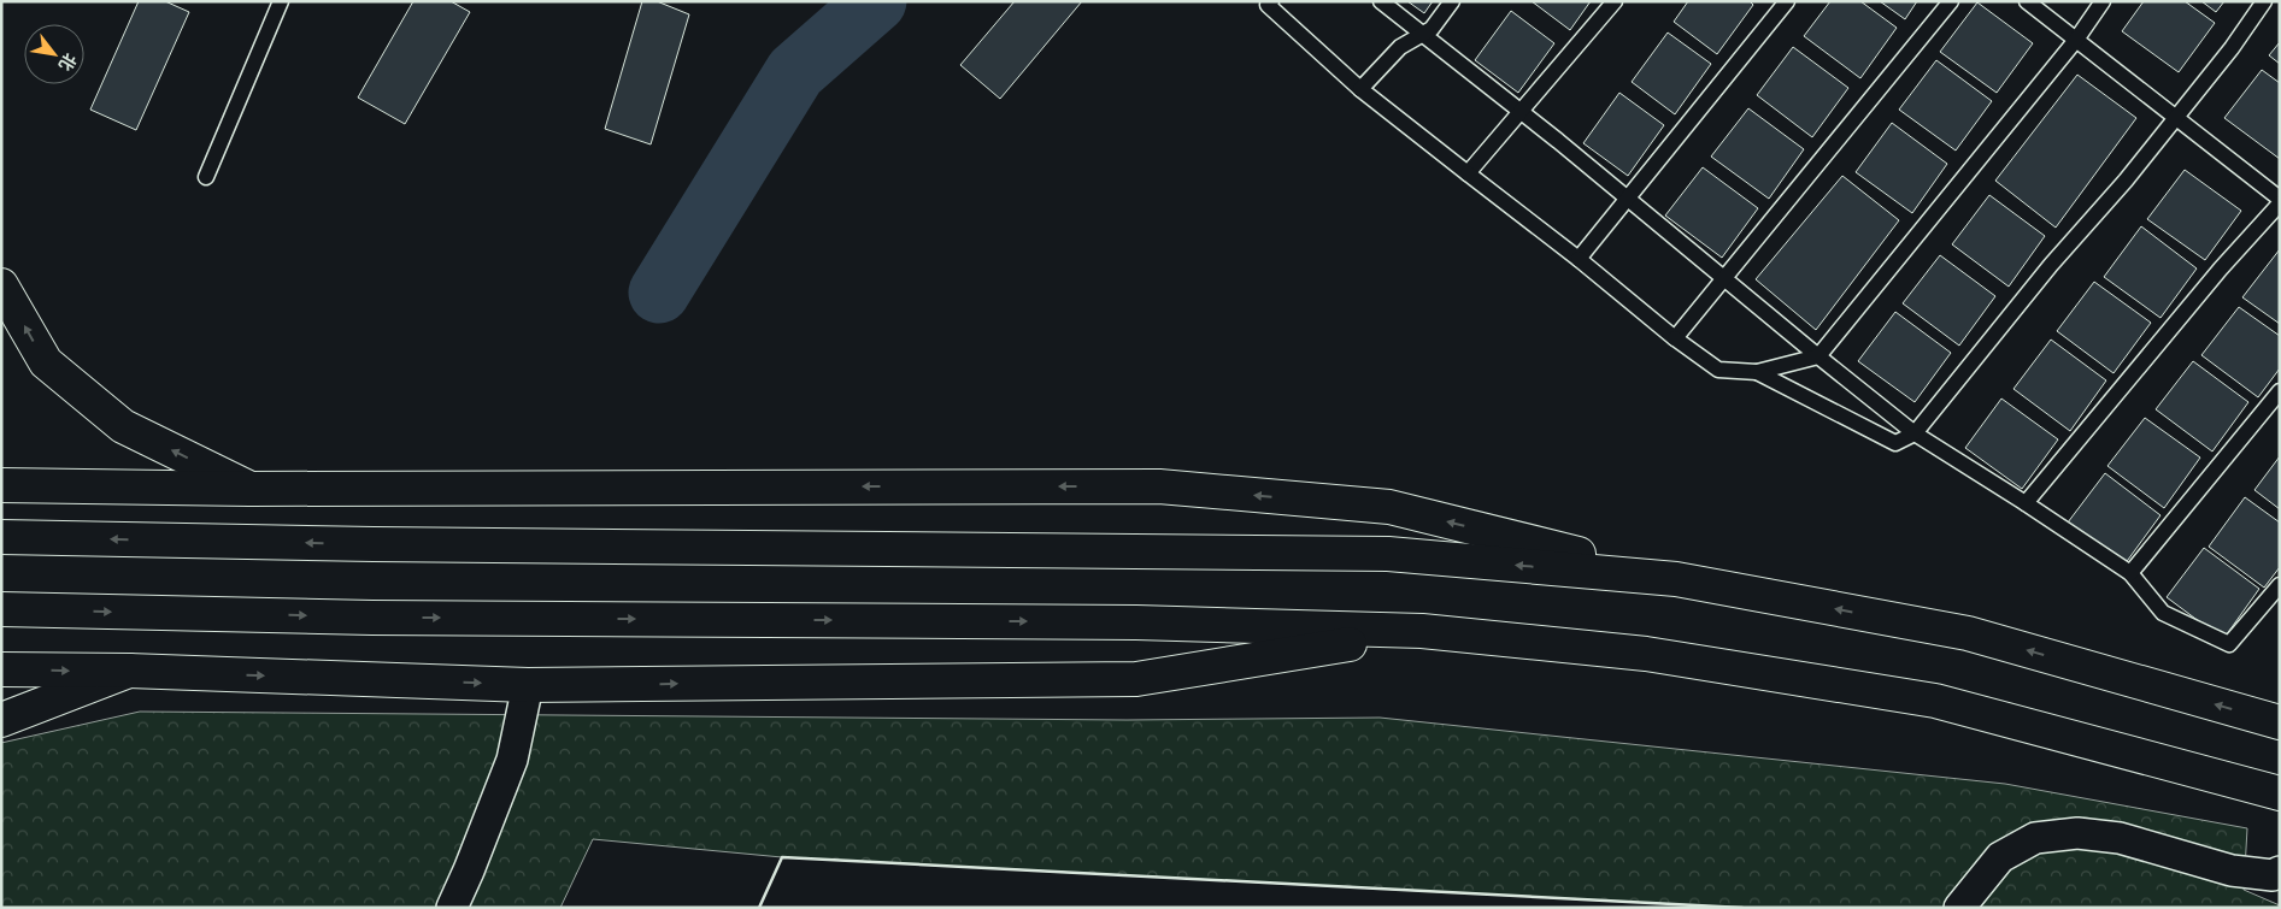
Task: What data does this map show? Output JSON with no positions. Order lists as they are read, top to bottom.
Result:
{
  "north": "bottom right"
}
